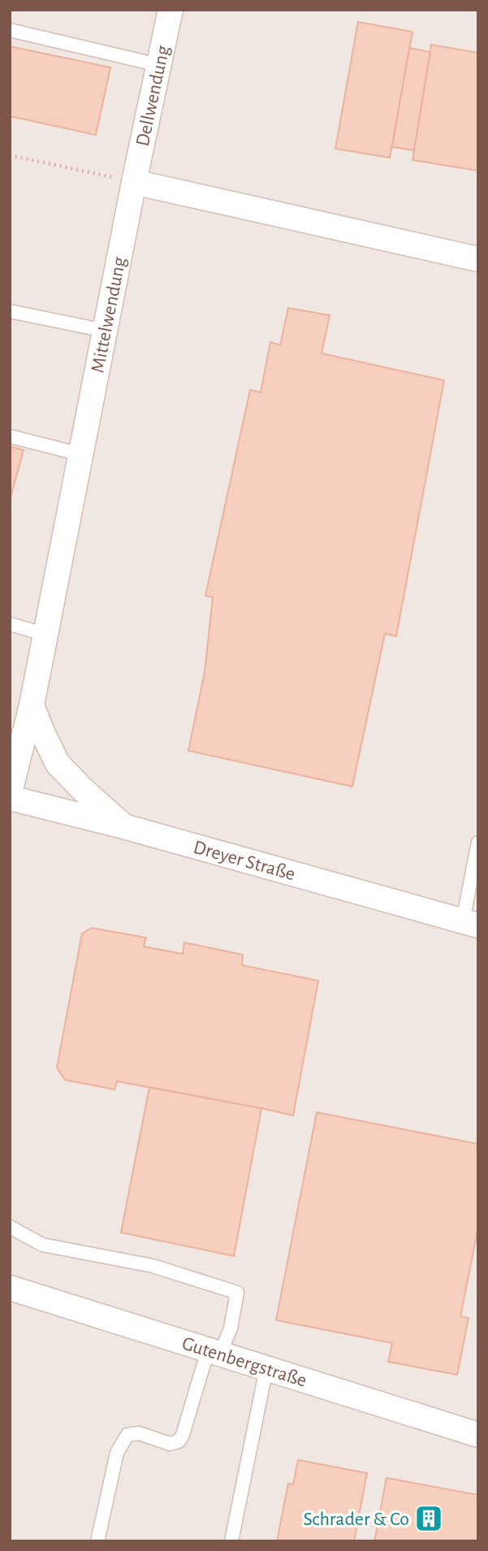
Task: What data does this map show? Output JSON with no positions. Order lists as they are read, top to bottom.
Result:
{
  "streets": {
    "street": [
      "Dellwendung",
      "Mittelwendung",
      "Dreyer Straße",
      "Gutenbergstraße"
    ]
  },
  "crossings": [
    ["Dellwendung", "Mittelwendung"]
  ],
  "places": {
    "building": ["Schrader & Co"]
  }
}
